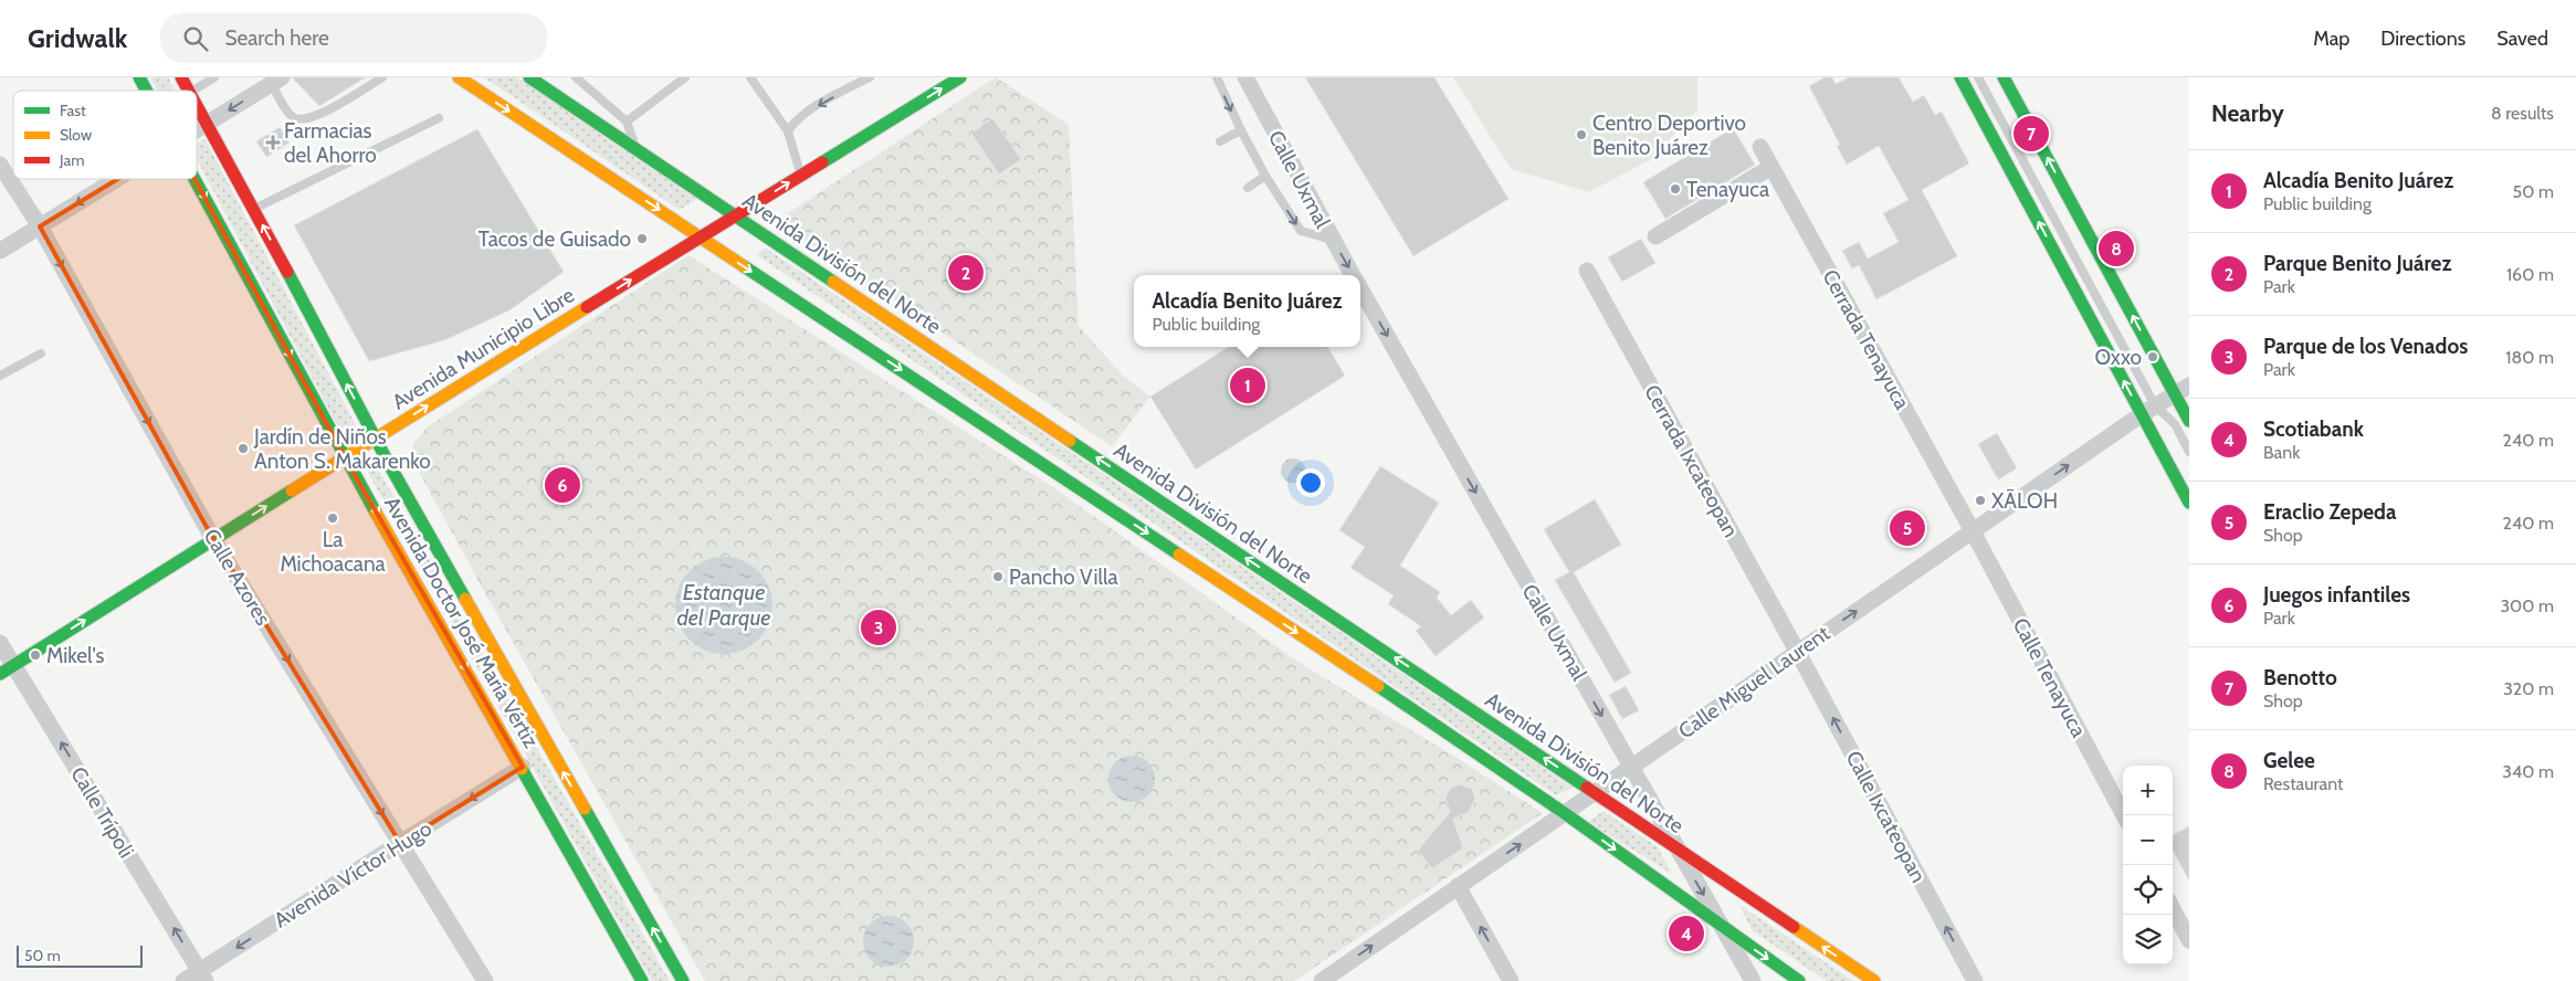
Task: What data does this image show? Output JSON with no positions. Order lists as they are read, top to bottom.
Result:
{
  "streets": {
    "main road": ["Avenida División del Norte", "Avenida Municipio Libre", "Avenida Doctor José María Vértiz"],
    "street": [
      "Calle Uxmal",
      "Cerrada Tenayuca",
      "Cerrada Ixcateopan",
      "Calle Azores",
      "Calle Tenayuca",
      "Calle Miguel Laurent",
      "Calle Trípoli",
      "Calle Ixcateopan",
      "Avenida Víctor Hugo"
    ]
  },
  "crossings": [
    ["Calle Uxmal", "Avenida División del Norte"],
    ["Calle Uxmal", "Calle Miguel Laurent"],
    ["Avenida División del Norte", "Avenida Municipio Libre"],
    ["Avenida División del Norte", "Calle Miguel Laurent"],
    ["Cerrada Tenayuca", "Calle Tenayuca"],
    ["Cerrada Tenayuca", "Calle Miguel Laurent"],
    ["Avenida Municipio Libre", "Calle Azores"],
    ["Avenida Municipio Libre", "Avenida Doctor José María Vértiz"],
    ["Avenida Municipio Libre", "Calle Trípoli"],
    ["Cerrada Ixcateopan", "Calle Miguel Laurent"],
    ["Cerrada Ixcateopan", "Calle Ixcateopan"],
    ["Calle Azores", "Avenida Víctor Hugo"],
    ["Avenida Doctor José María Vértiz", "Avenida Víctor Hugo"],
    ["Calle Tenayuca", "Calle Miguel Laurent"],
    ["Calle Miguel Laurent", "Calle Ixcateopan"],
    ["Calle Trípoli", "Avenida Víctor Hugo"]
  ],
  "one_way": [
    "Calle Uxmal",
    "Avenida Municipio Libre",
    "Calle Azores",
    "Calle Miguel Laurent",
    "Calle Trípoli",
    "Calle Ixcateopan",
    "Avenida Víctor Hugo"
  ],
  "water": ["Estanque del Parque"],
  "places": {
    "other": [
      "Centro Deportivo Benito Juárez",
      "Tenayuca",
      "Tacos de Guisado",
      "Oxxo",
      "Jardín de Niños Anton S. Makarenko",
      "XĀLOH",
      "La Michoacana",
      "Pancho Villa",
      "Mikel's"
    ],
    "health": ["Farmacias del Ahorro"]
  },
  "legend": ["Fast", "Slow", "Jam"],
  "scale_bar": "50 m",
  "page": {
    "header": "Gridwalk",
    "search": "Search here",
    "nav": ["Map", "Directions", "Saved"],
    "heading": ["Nearby", "8 results"],
    "pins": [
      "7",
      "8",
      "2",
      "1",
      "6",
      "5",
      "3",
      "4"
    ],
    "list": [
      {
        "mark": "1",
        "name": "Alcadía Benito Juárez",
        "note": "Public building",
        "value": "50 m"
      },
      {
        "mark": "2",
        "name": "Parque Benito Juárez",
        "note": "Park",
        "value": "160 m"
      },
      {
        "mark": "3",
        "name": "Parque de los Venados",
        "note": "Park",
        "value": "180 m"
      },
      {
        "mark": "4",
        "name": "Scotiabank",
        "note": "Bank",
        "value": "240 m"
      },
      {
        "mark": "5",
        "name": "Eraclio Zepeda",
        "note": "Shop",
        "value": "240 m"
      },
      {
        "mark": "6",
        "name": "Juegos infantiles",
        "note": "Park",
        "value": "300 m"
      },
      {
        "mark": "7",
        "name": "Benotto",
        "note": "Shop",
        "value": "320 m"
      },
      {
        "mark": "8",
        "name": "Gelee",
        "note": "Restaurant",
        "value": "340 m"
      }
    ],
    "popup": ["Alcadía Benito Juárez", "Public building"],
    "map_buttons": ["+", "−"],
    "scale": "50 m"
  }
}
